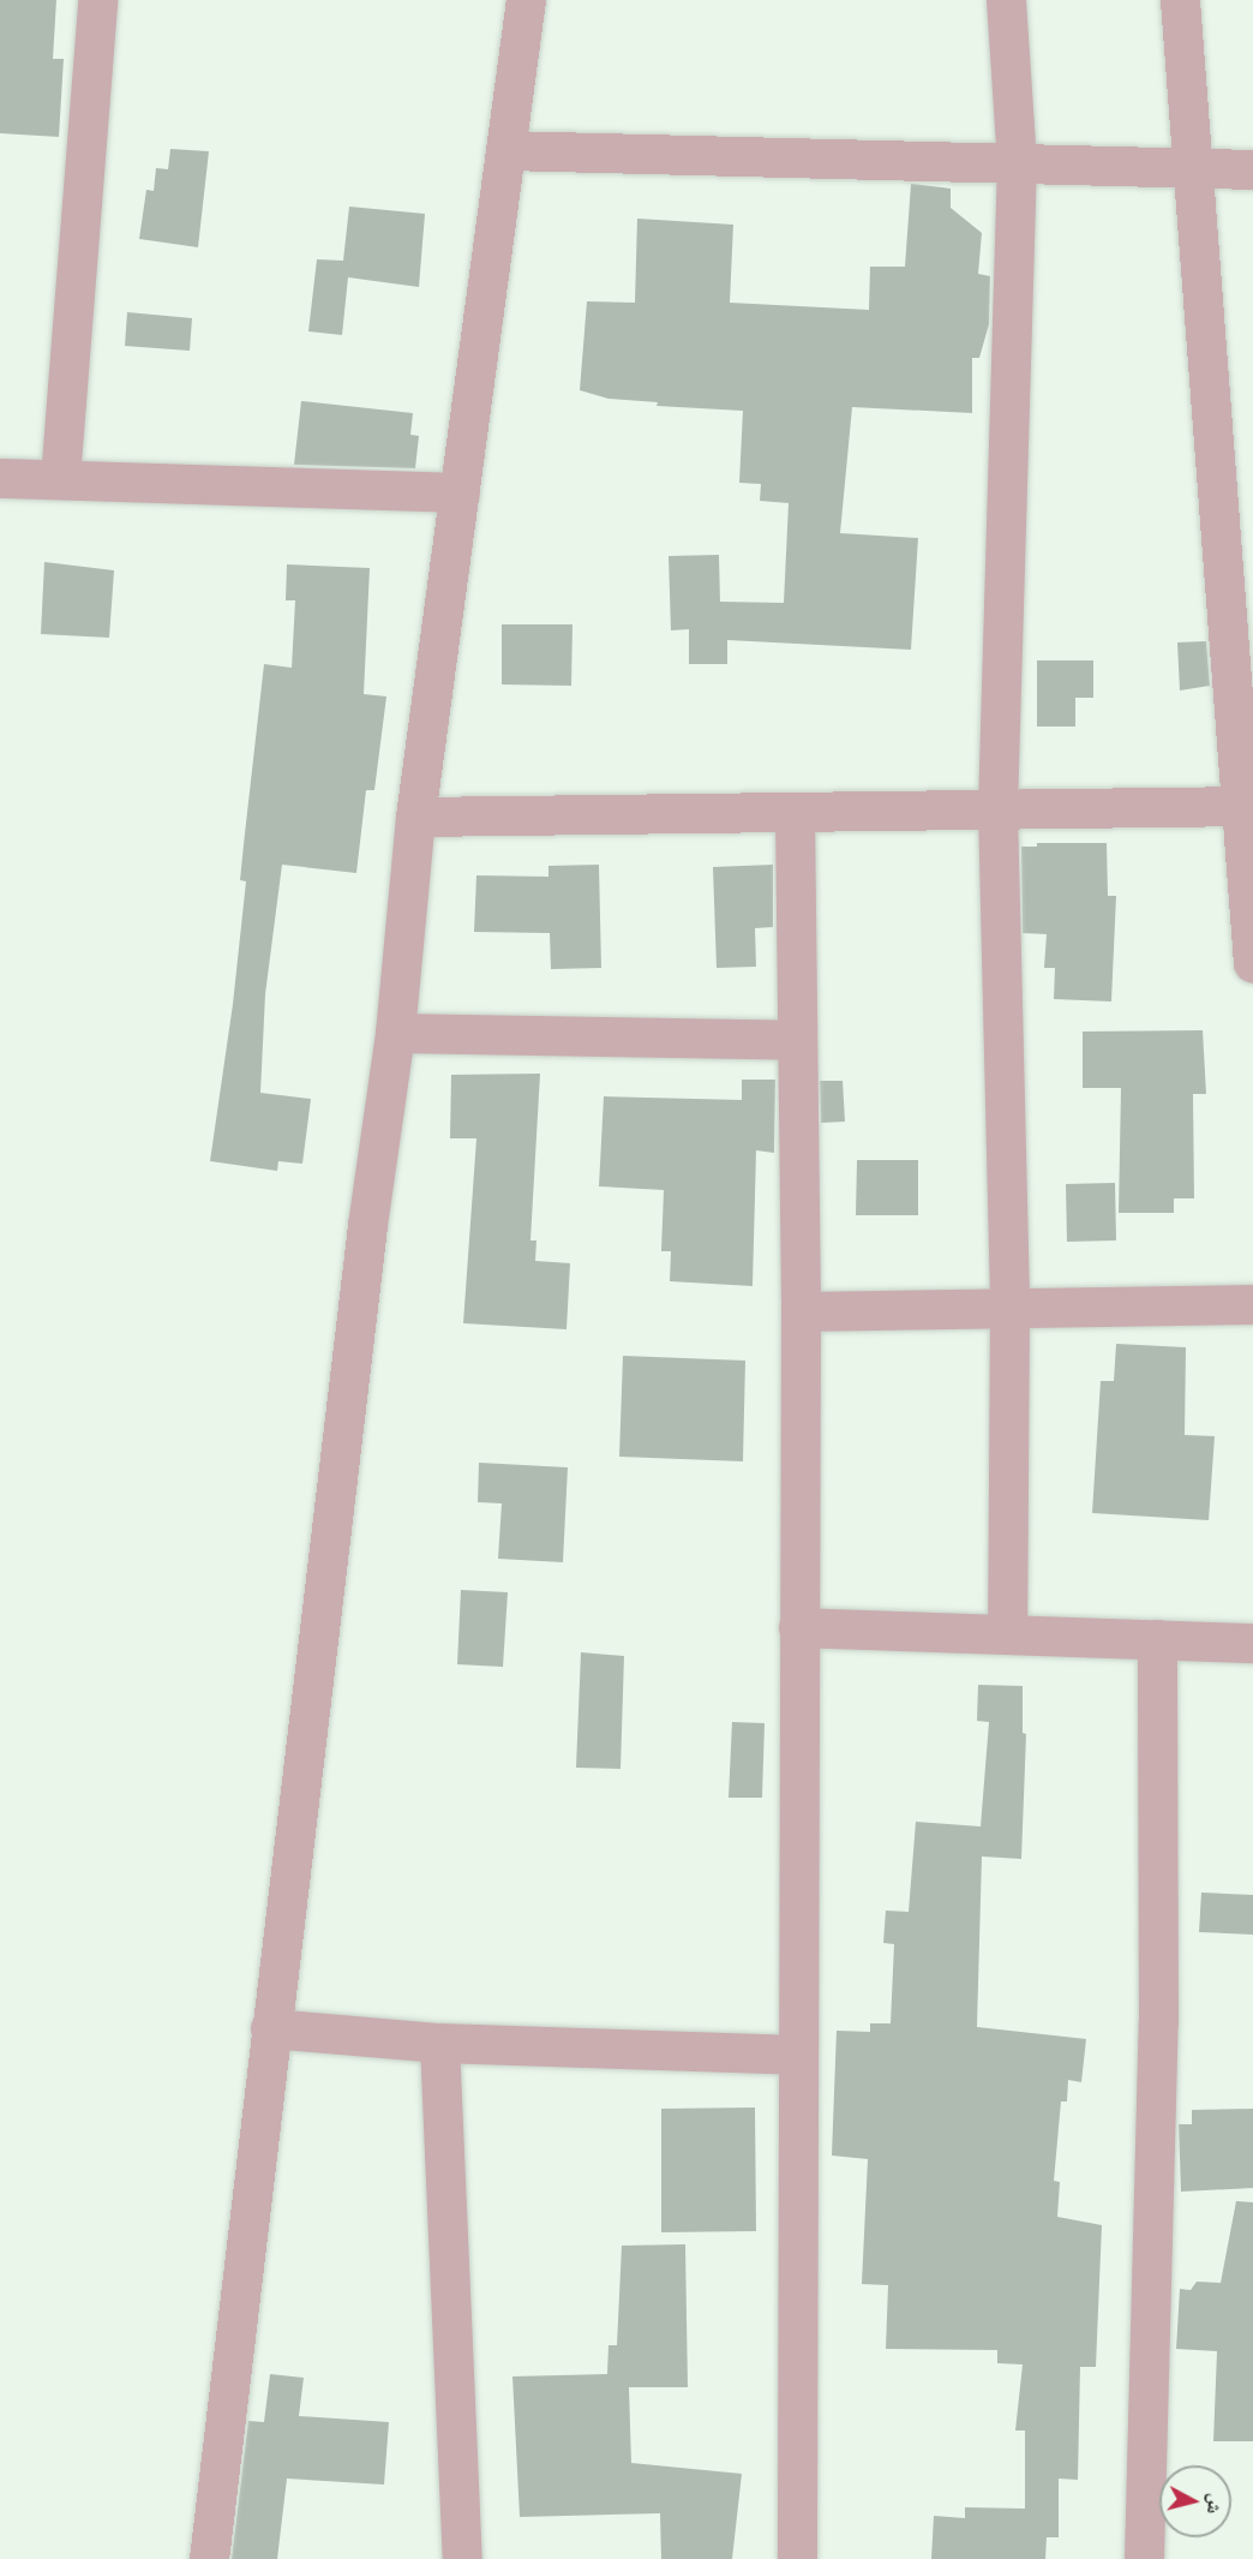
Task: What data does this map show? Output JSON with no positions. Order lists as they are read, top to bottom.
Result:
{
  "north": "right"
}
